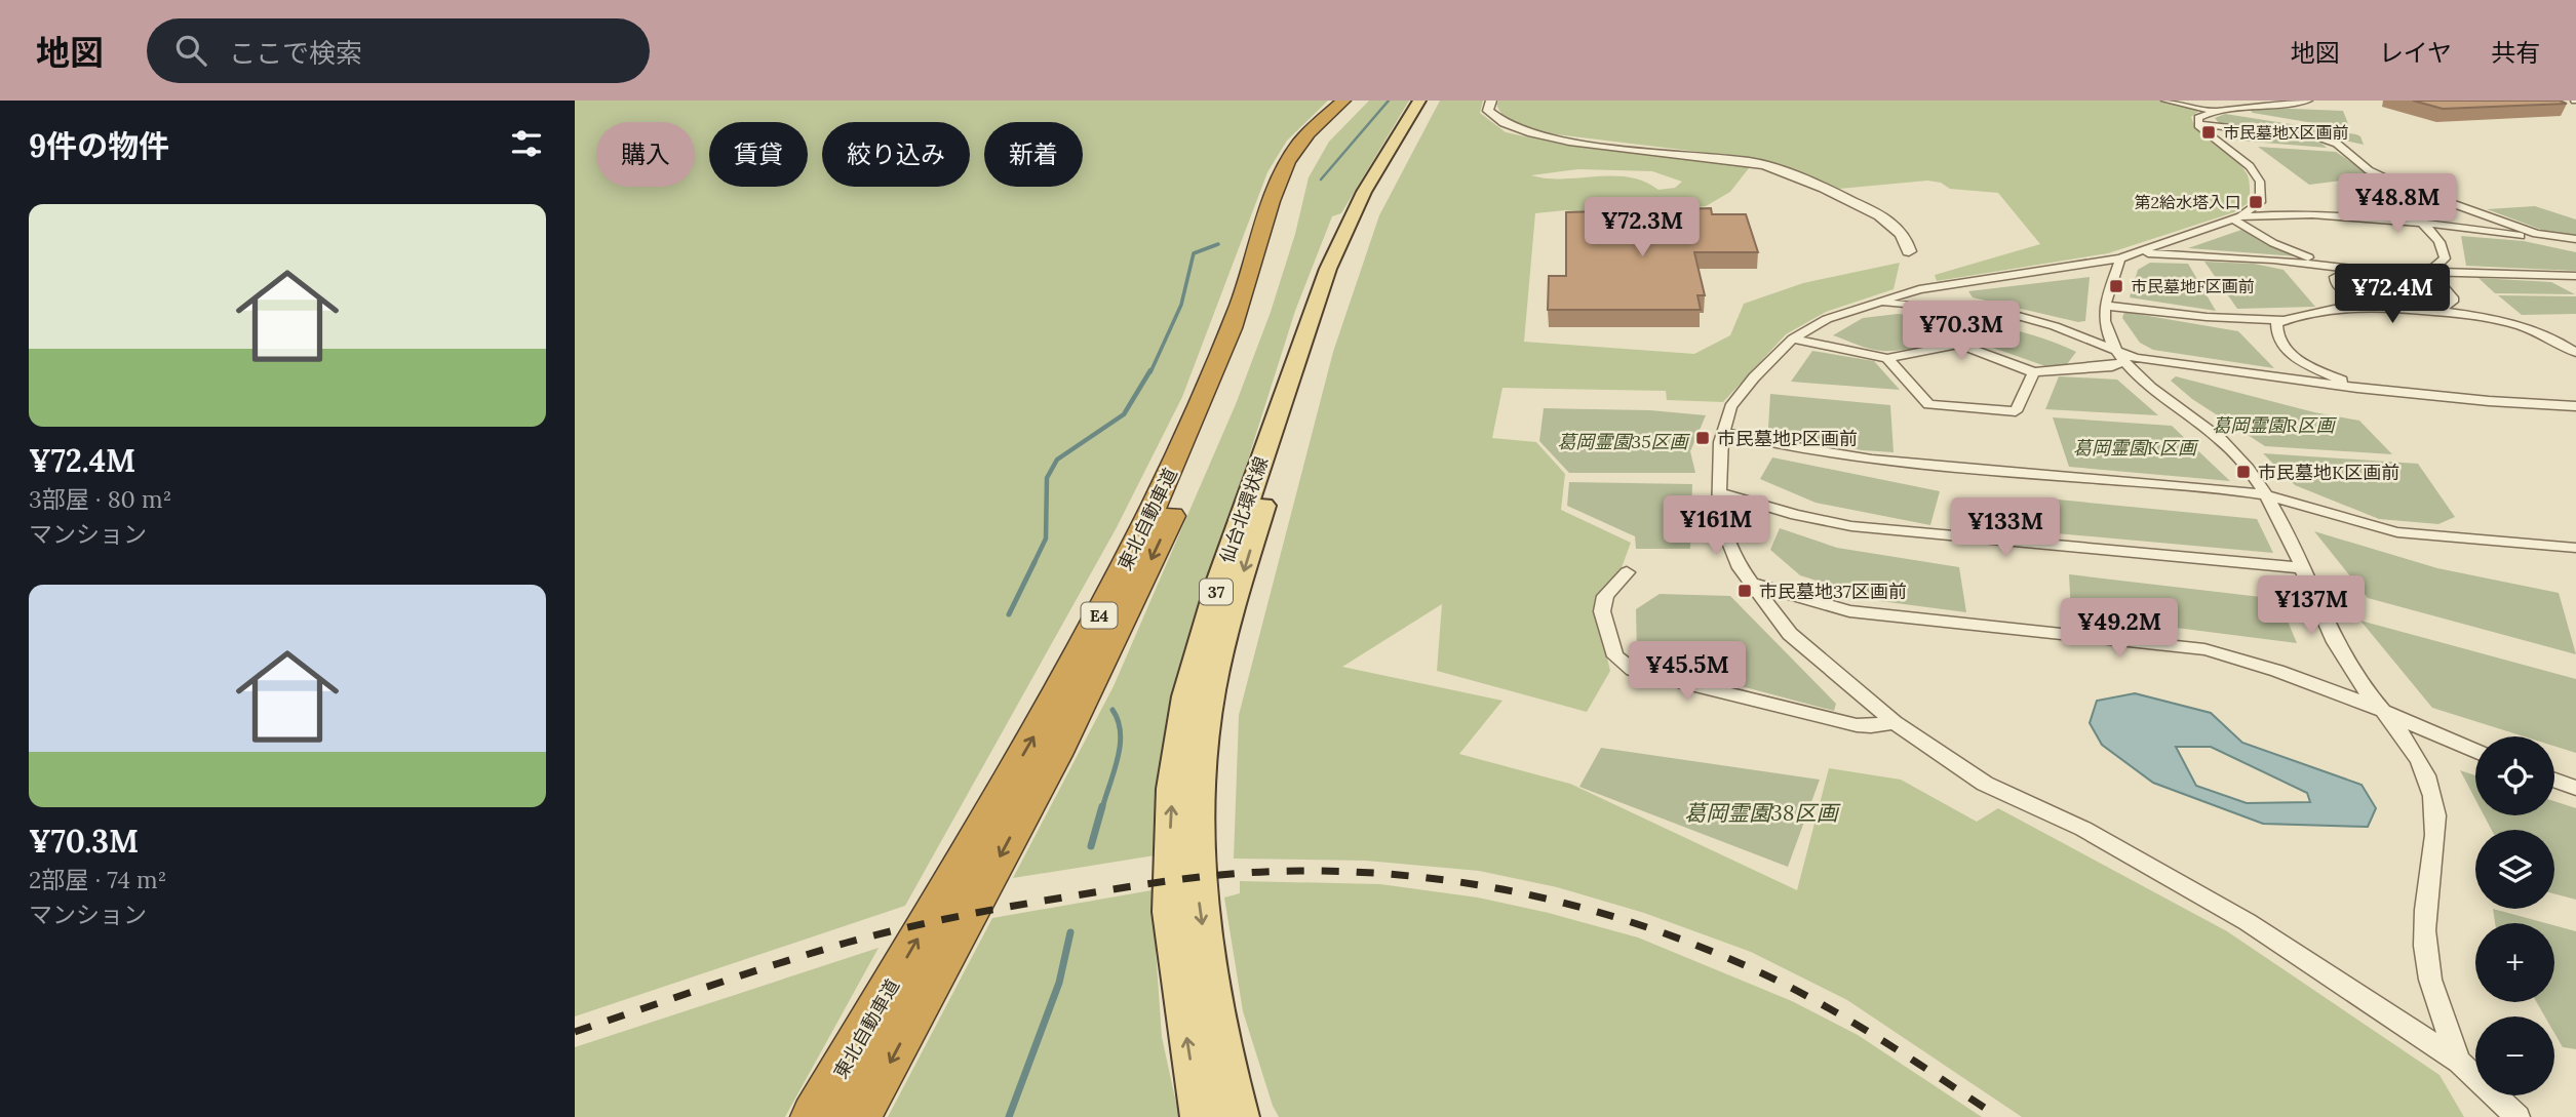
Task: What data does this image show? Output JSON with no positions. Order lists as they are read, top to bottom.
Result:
{
  "streets": {
    "highway": ["東北自動車道", "E4"],
    "main road": ["仙台北環状線", "37"]
  },
  "parks": [
    "葛岡霊園R区画",
    "葛岡霊園35区画",
    "葛岡霊園K区画",
    "葛岡霊園38区画"
  ],
  "places": {
    "transit": [
      "市民墓地X区画前",
      "第2給水塔入口",
      "市民墓地F区画前",
      "市民墓地P区画前",
      "市民墓地K区画前",
      "市民墓地37区画前"
    ]
  },
  "page": {
    "header": "地図",
    "search": "ここで検索",
    "nav": ["地図", "レイヤ", "共有"],
    "heading": "9件の物件",
    "chip": [
      "購入",
      "賃貸",
      "絞り込み",
      "新着"
    ],
    "price": [
      "¥48.8M",
      "¥72.3M",
      "¥72.4M",
      "¥70.3M",
      "¥161M",
      "¥133M",
      "¥137M",
      "¥49.2M",
      "¥45.5M"
    ],
    "list": [
      {
        "name": "¥72.4M",
        "note": "3部屋 · 80 m² · マンション"
      },
      {
        "name": "¥70.3M",
        "note": "2部屋 · 74 m² · マンション"
      }
    ],
    "map_buttons": ["+", "−"]
  }
}
